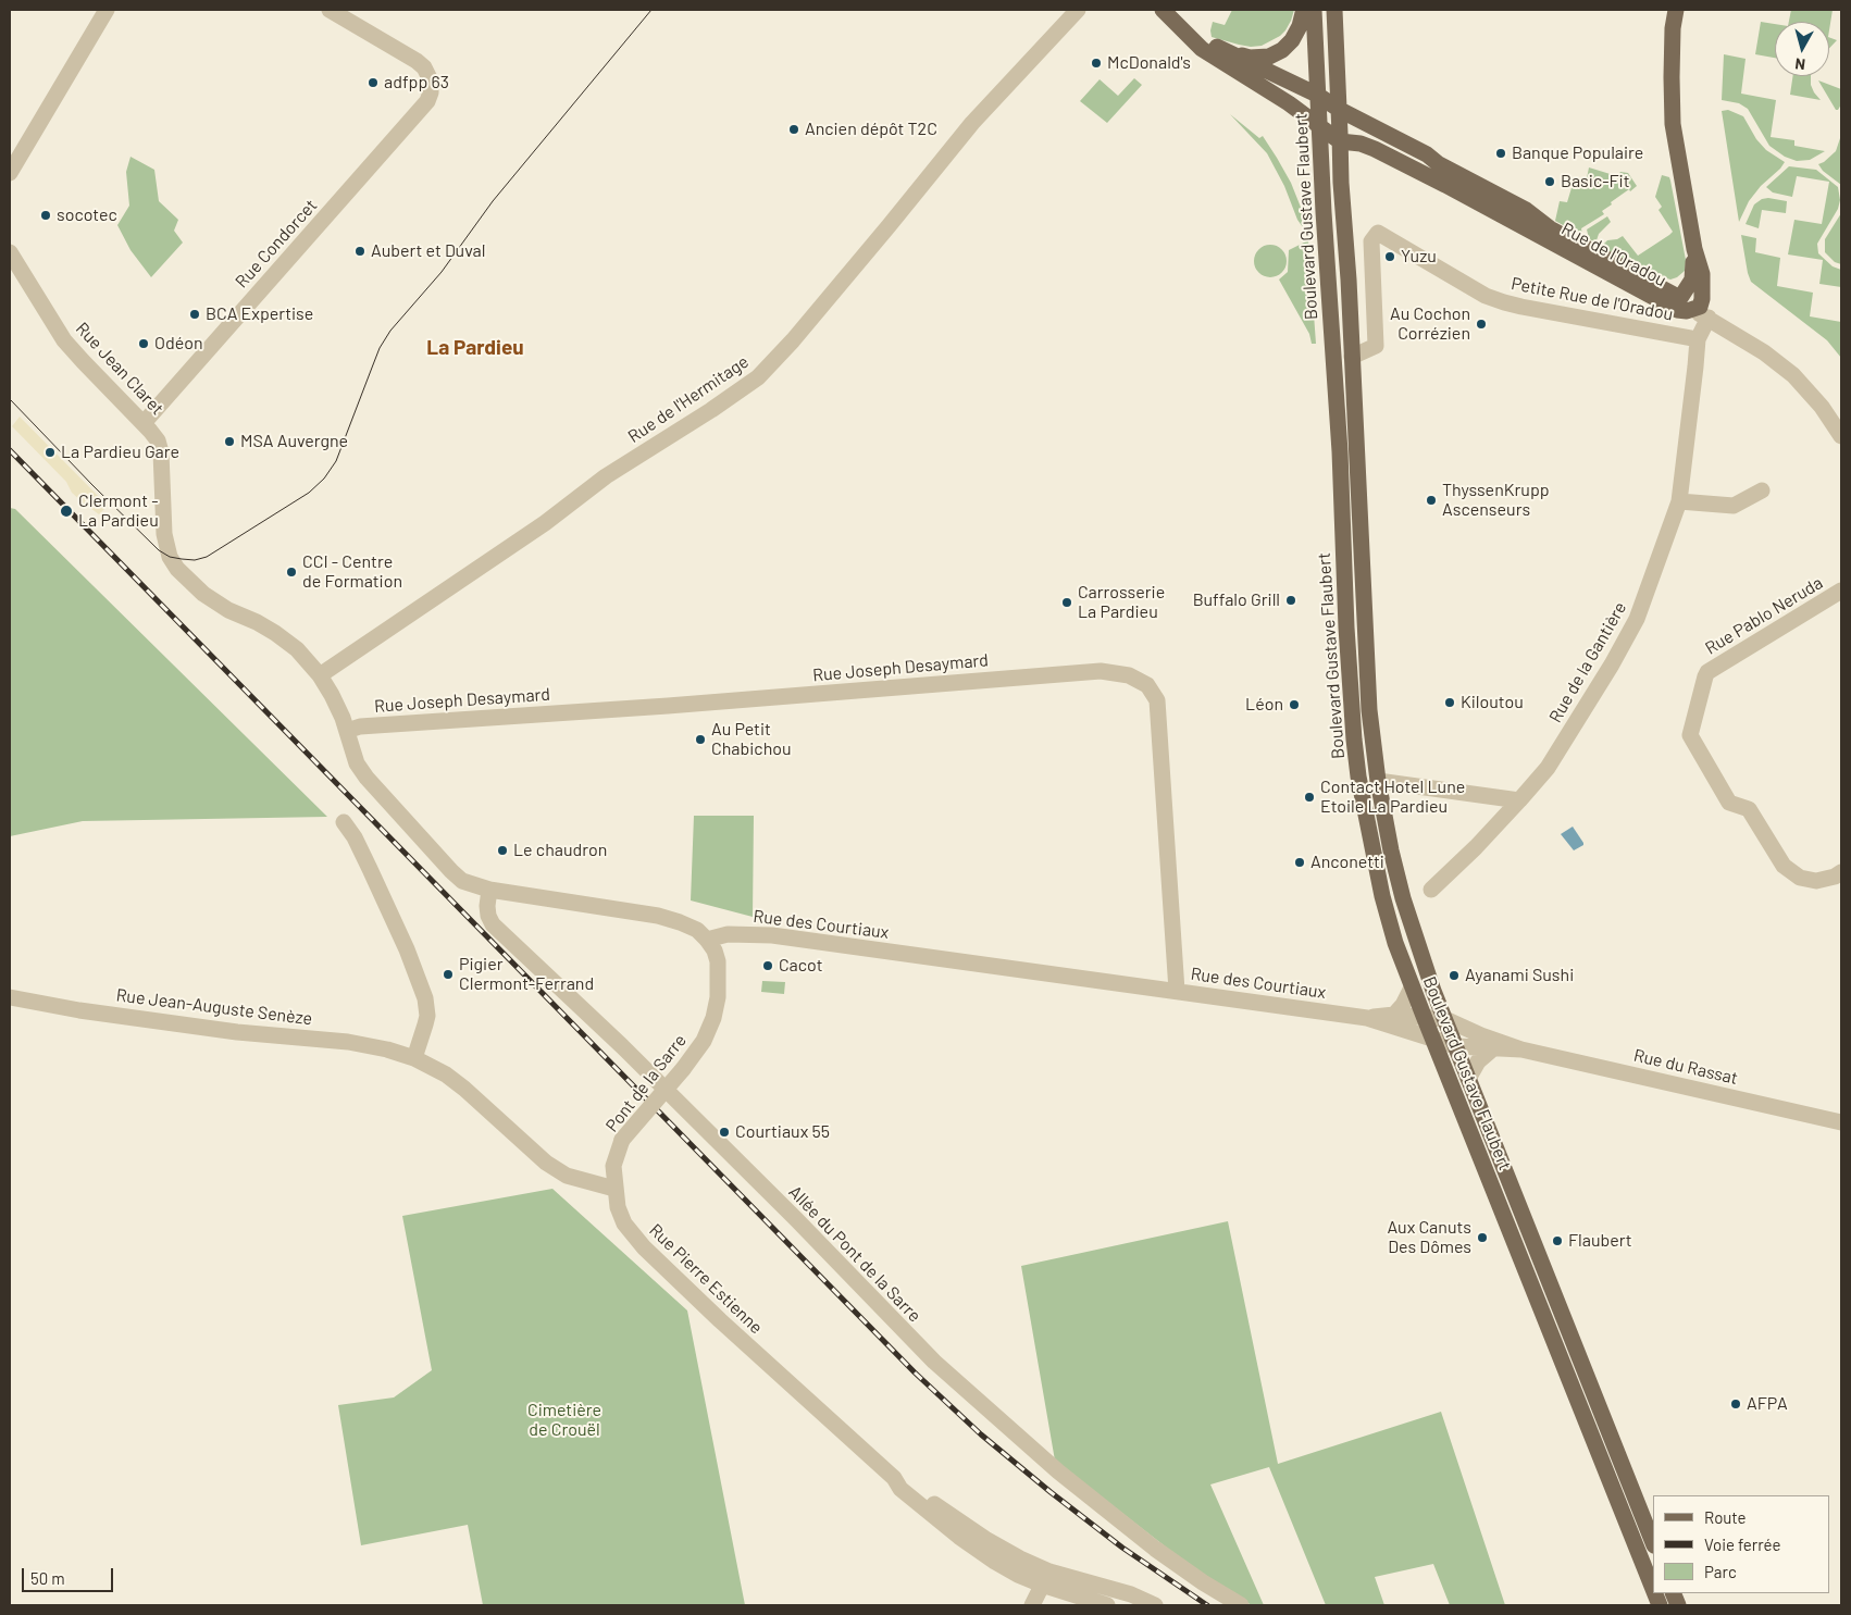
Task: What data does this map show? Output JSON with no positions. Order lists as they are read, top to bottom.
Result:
{
  "streets": {
    "main road": ["Boulevard Gustave Flaubert", "Rue de l'Oradou"],
    "street": [
      "Rue Condorcet",
      "Petite Rue de l'Oradou",
      "Rue Jean Claret",
      "Rue de l'Hermitage",
      "Rue Pablo Neruda",
      "Rue de la Gantière",
      "Rue Joseph Desaymard",
      "Rue des Courtiaux",
      "Rue Jean-Auguste Senèze",
      "Rue du Rassat",
      "Pont de la Sarre",
      "Allée du Pont de la Sarre",
      "Rue Pierre Estienne"
    ]
  },
  "crossings": [
    ["Boulevard Gustave Flaubert", "Rue de l'Oradou"],
    ["Boulevard Gustave Flaubert", "Petite Rue de l'Oradou"],
    ["Boulevard Gustave Flaubert", "Rue des Courtiaux"],
    ["Boulevard Gustave Flaubert", "Rue du Rassat"],
    ["Rue Condorcet", "Rue Jean Claret"],
    ["Petite Rue de l'Oradou", "Rue de la Gantière"],
    ["Rue Jean Claret", "Rue de l'Hermitage"],
    ["Rue Joseph Desaymard", "Rue des Courtiaux"],
    ["Rue des Courtiaux", "Rue du Rassat"],
    ["Rue des Courtiaux", "Pont de la Sarre"],
    ["Pont de la Sarre", "Rue Pierre Estienne"]
  ],
  "districts": ["La Pardieu"],
  "parks": ["Cimetière de Crouël"],
  "places": [
    "McDonald's",
    "adfpp 63",
    "Ancien dépôt T2C",
    "Banque Populaire",
    "Basic-Fit",
    "socotec",
    "Aubert et Duval",
    "Yuzu",
    "BCA Expertise",
    "Au Cochon Corrézien",
    "Odéon",
    "MSA Auvergne",
    "La Pardieu Gare",
    "ThyssenKrupp Ascenseurs",
    "Clermont - La Pardieu",
    "CCI - Centre de Formation",
    "Buffalo Grill",
    "Carrosserie La Pardieu",
    "Kiloutou",
    "Léon",
    "Au Petit Chabichou",
    "Contact Hotel Lune Etoile La Pardieu",
    "Le chaudron",
    "Anconetti",
    "Cacot",
    "Pigier Clermont-Ferrand",
    "Ayanami Sushi",
    "Courtiaux 55",
    "Aux Canuts Des Dômes",
    "Flaubert",
    "AFPA"
  ],
  "legend": ["Route", "Voie ferrée", "Parc"],
  "scale_bar": "50 m",
  "north": "bottom"
}
